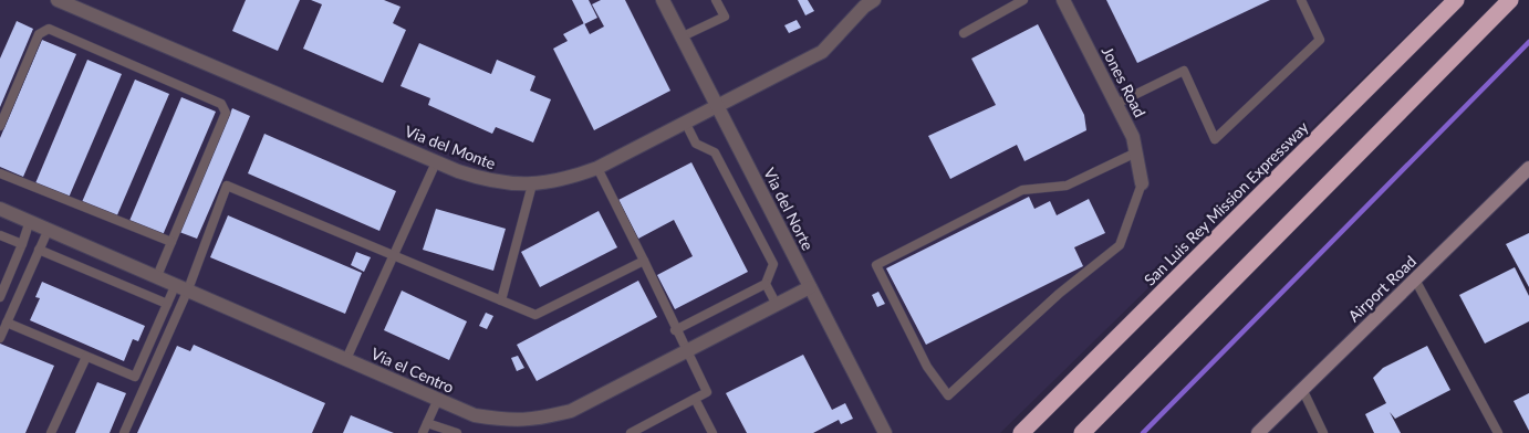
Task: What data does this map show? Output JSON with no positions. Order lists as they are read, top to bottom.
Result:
{
  "streets": {
    "highway": ["San Luis Rey Mission Expressway"],
    "street": [
      "Jones Road",
      "Via del Monte",
      "Via del Norte",
      "Airport Road",
      "Via el Centro"
    ]
  },
  "crossings": [
    ["Via del Monte", "Via del Norte"],
    ["Via del Norte", "Via el Centro"]
  ]
}
